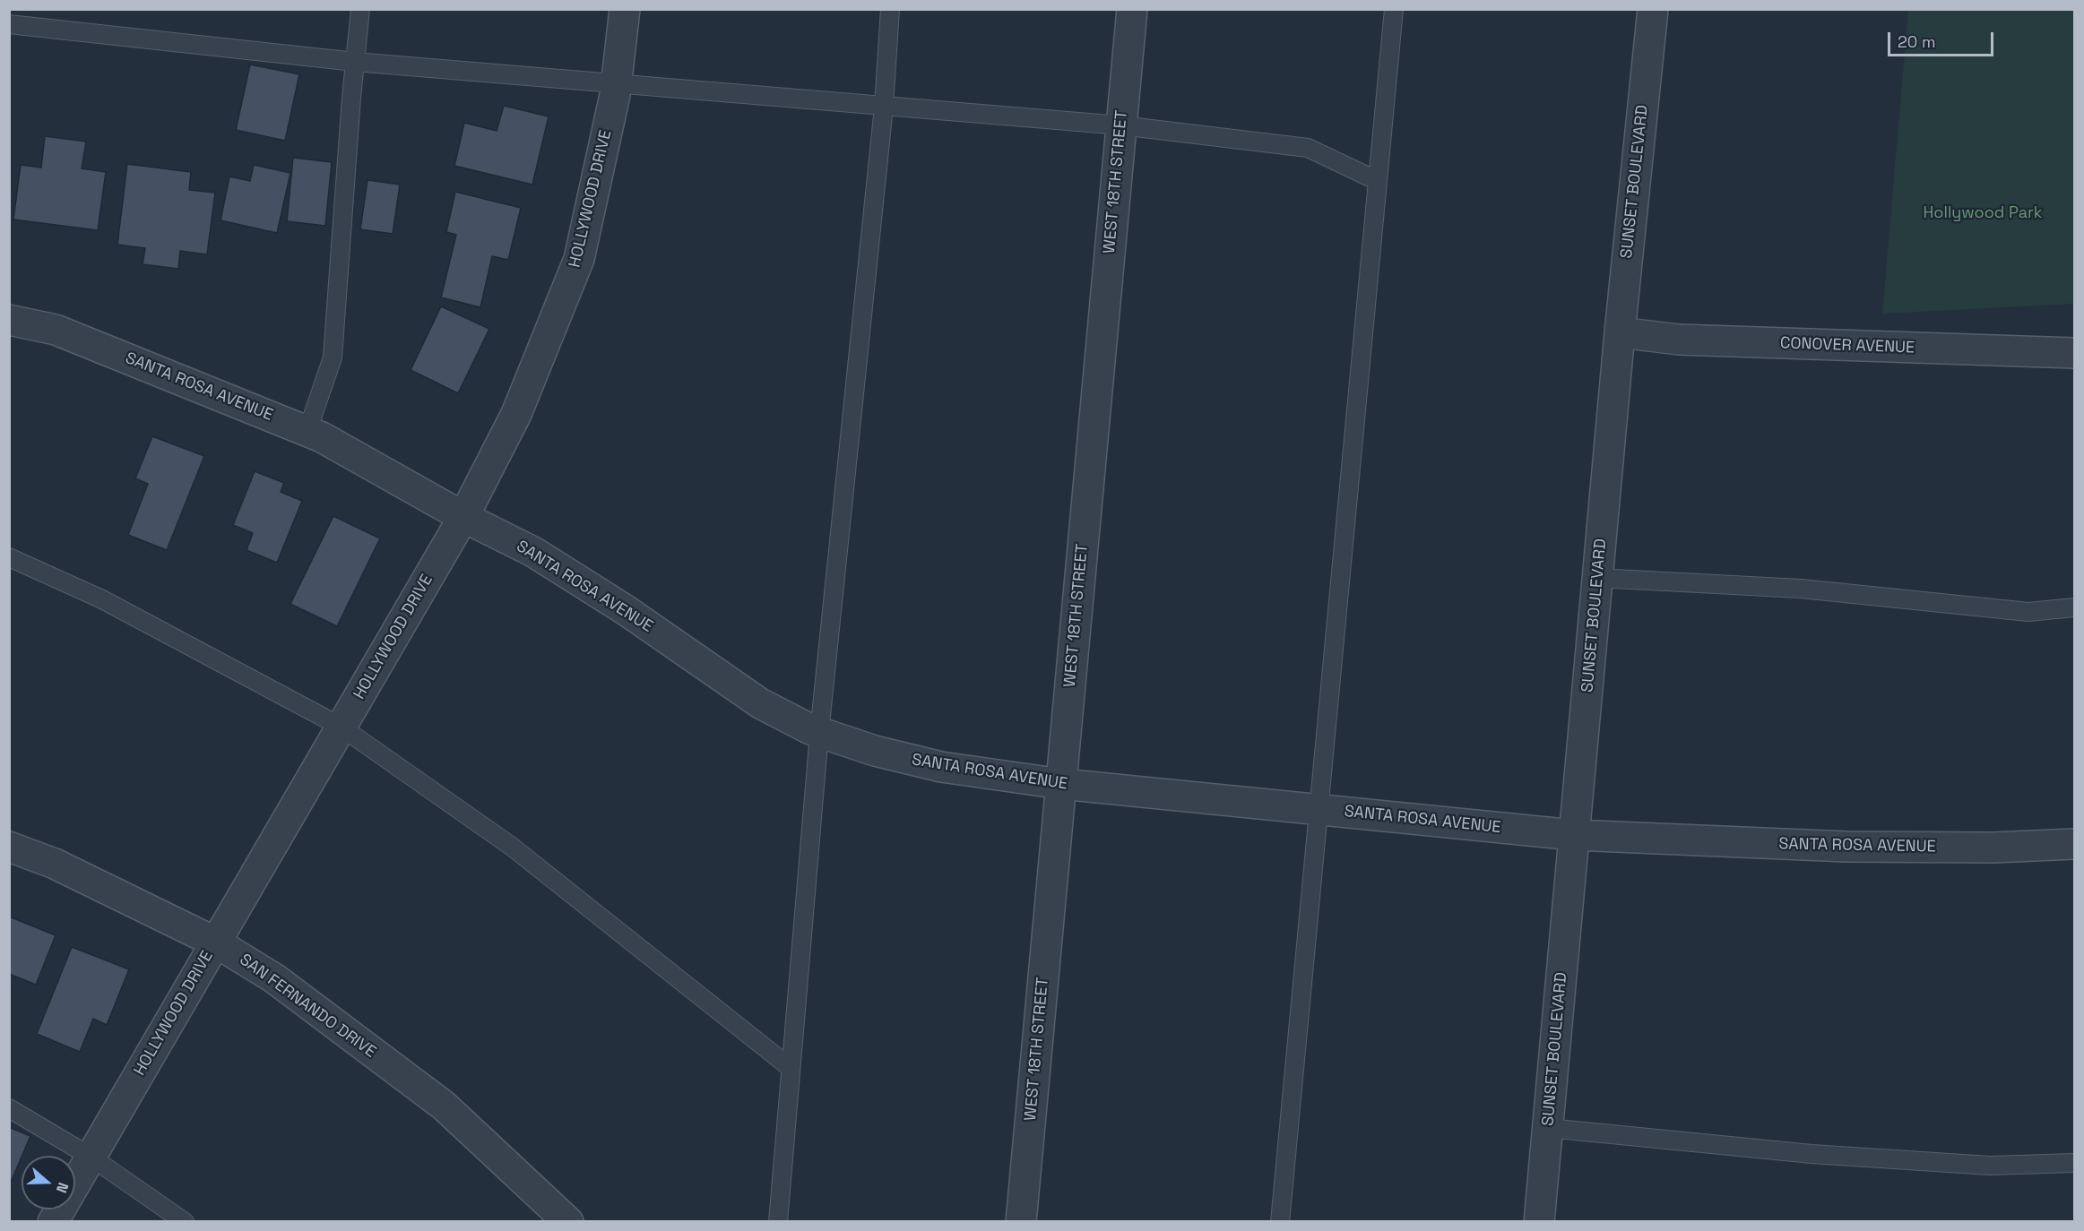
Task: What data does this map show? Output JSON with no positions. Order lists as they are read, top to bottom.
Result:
{
  "streets": {
    "street": [
      "WEST 18TH STREET",
      "SUNSET BOULEVARD",
      "HOLLYWOOD DRIVE",
      "CONOVER AVENUE",
      "SANTA ROSA AVENUE",
      "SAN FERNANDO DRIVE"
    ]
  },
  "crossings": [
    ["WEST 18TH STREET", "SANTA ROSA AVENUE"],
    ["SUNSET BOULEVARD", "CONOVER AVENUE"],
    ["SUNSET BOULEVARD", "SANTA ROSA AVENUE"],
    ["HOLLYWOOD DRIVE", "SANTA ROSA AVENUE"],
    ["HOLLYWOOD DRIVE", "SAN FERNANDO DRIVE"]
  ],
  "parks": ["Hollywood Park"],
  "scale_bar": "20 m",
  "north": "right"
}
